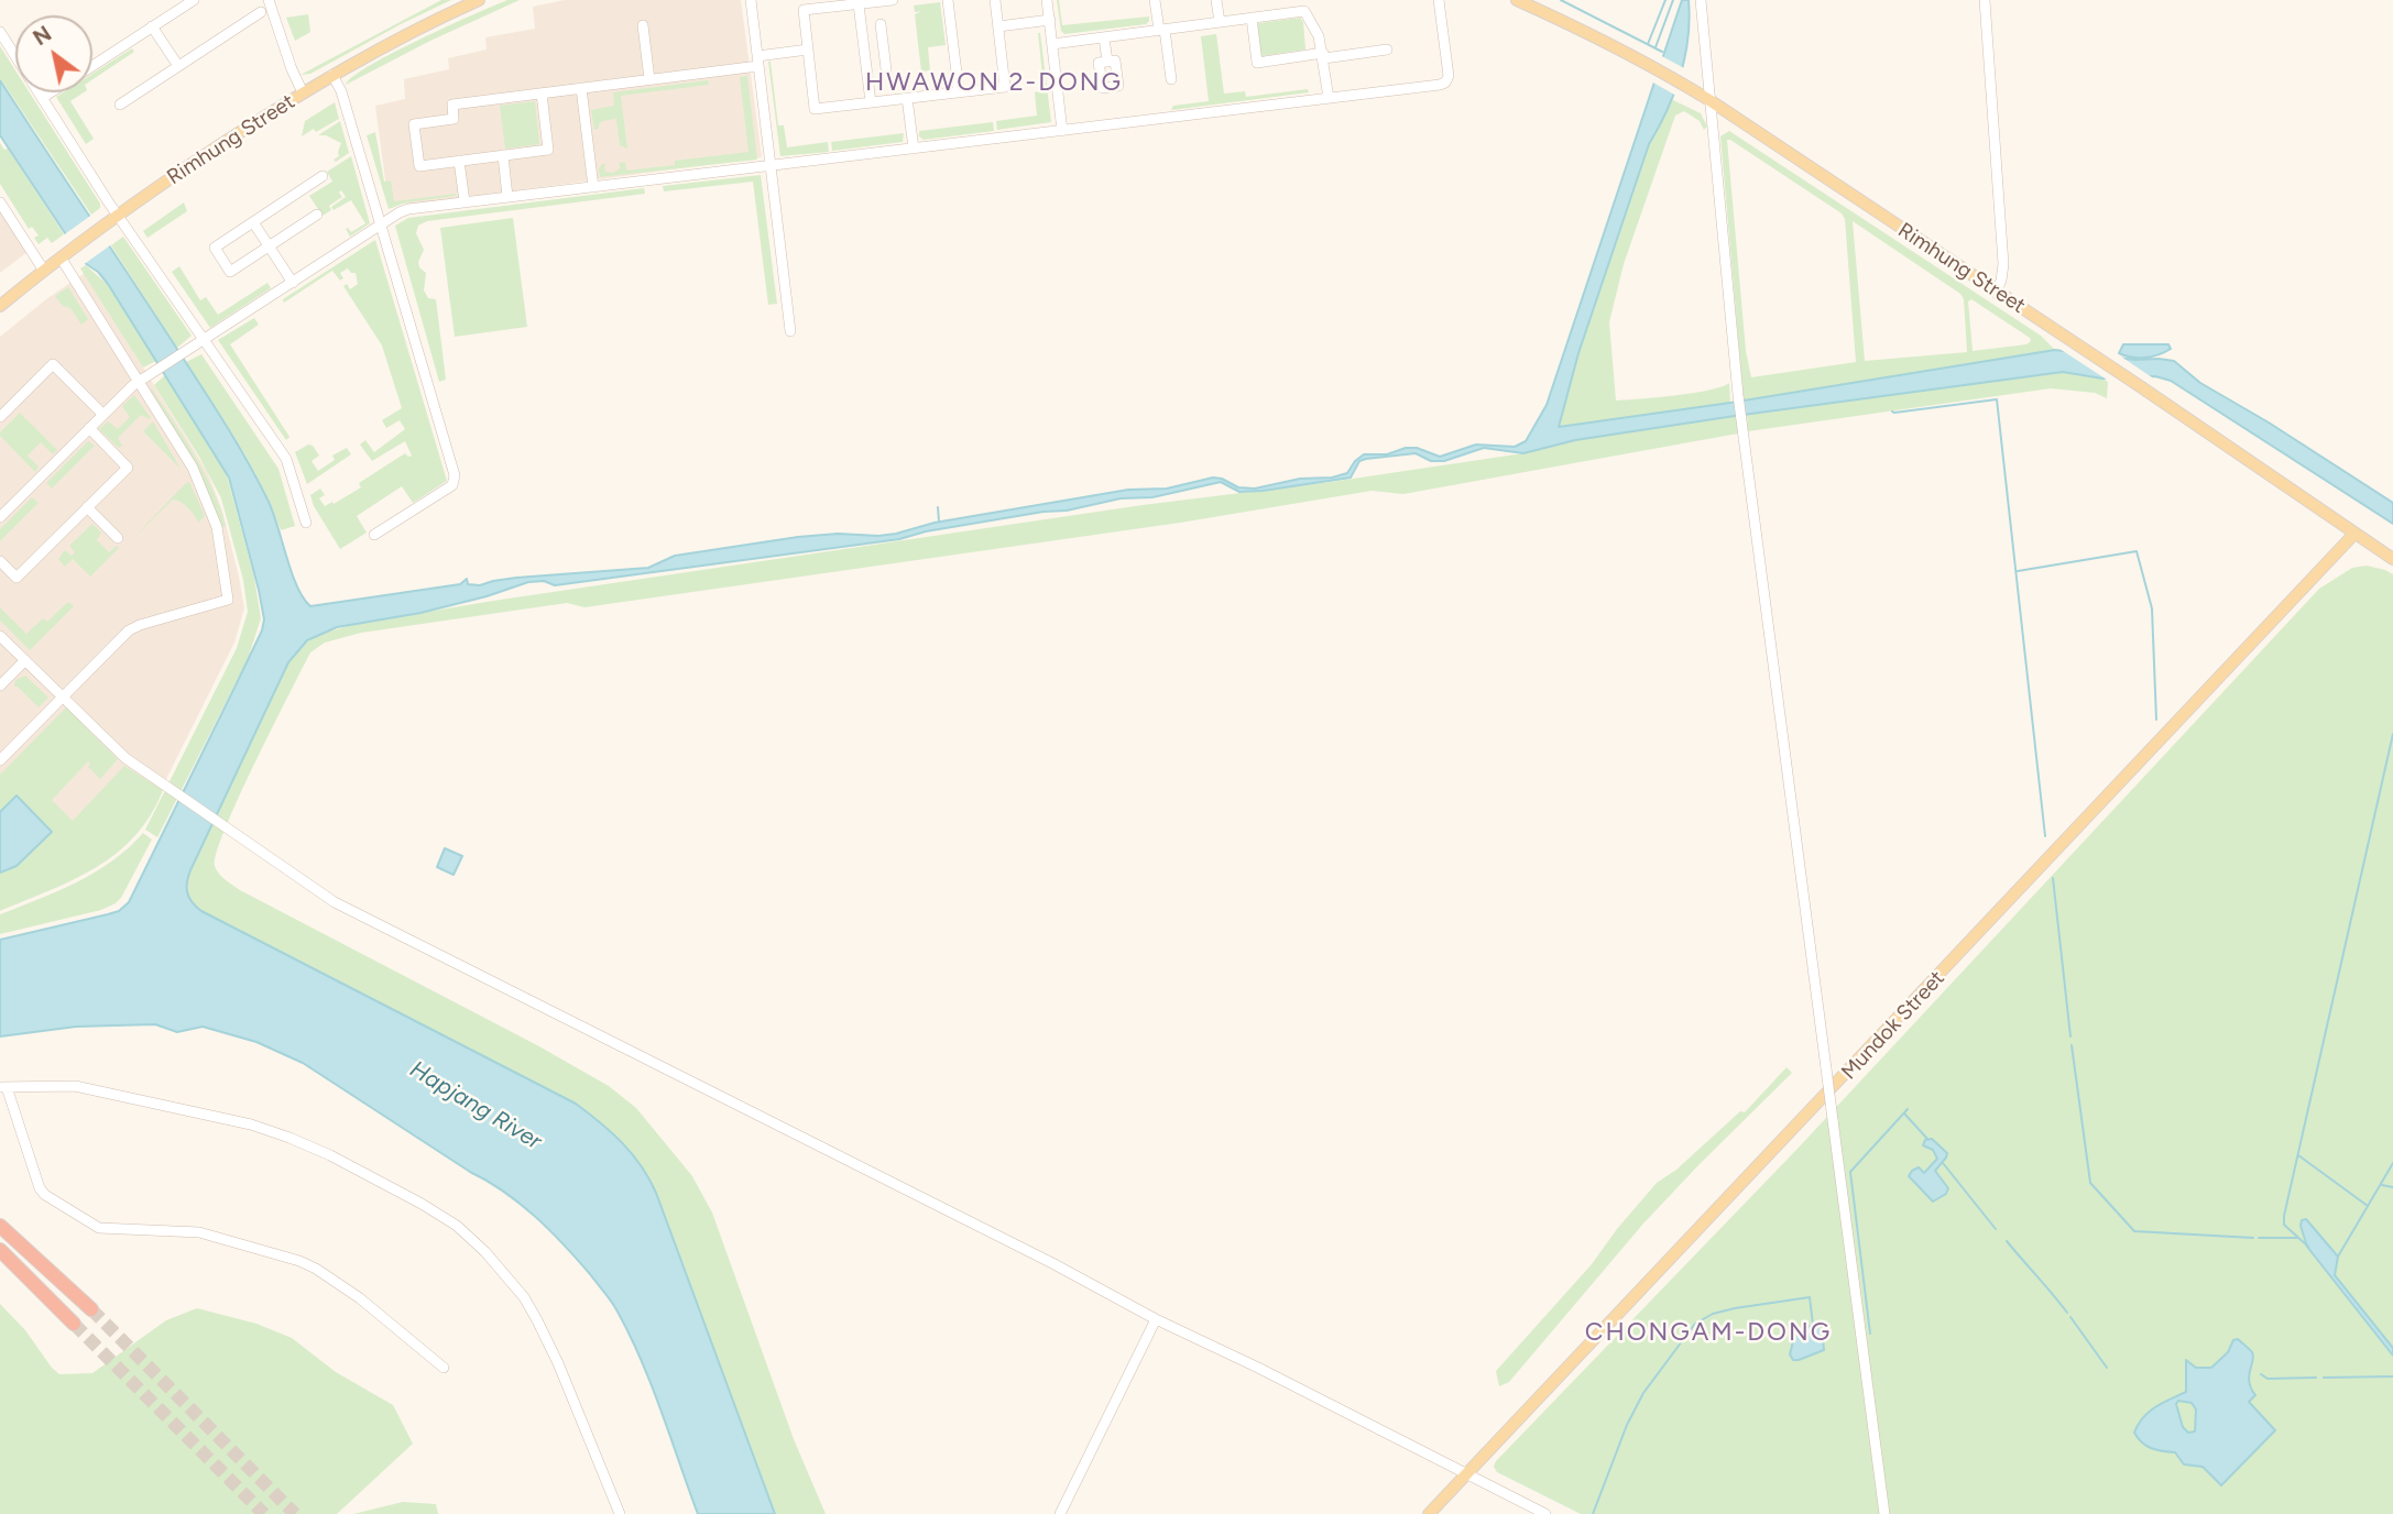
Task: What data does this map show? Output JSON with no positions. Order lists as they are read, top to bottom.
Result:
{
  "streets": {
    "main road": ["Rimhung Street", "Mundok Street"]
  },
  "crossings": [
    ["Rimhung Street", "Mundok Street"]
  ],
  "districts": ["HWAWON 2-DONG", "CHONGAM-DONG"],
  "water": ["Hapjang River"],
  "north": "top left"
}
